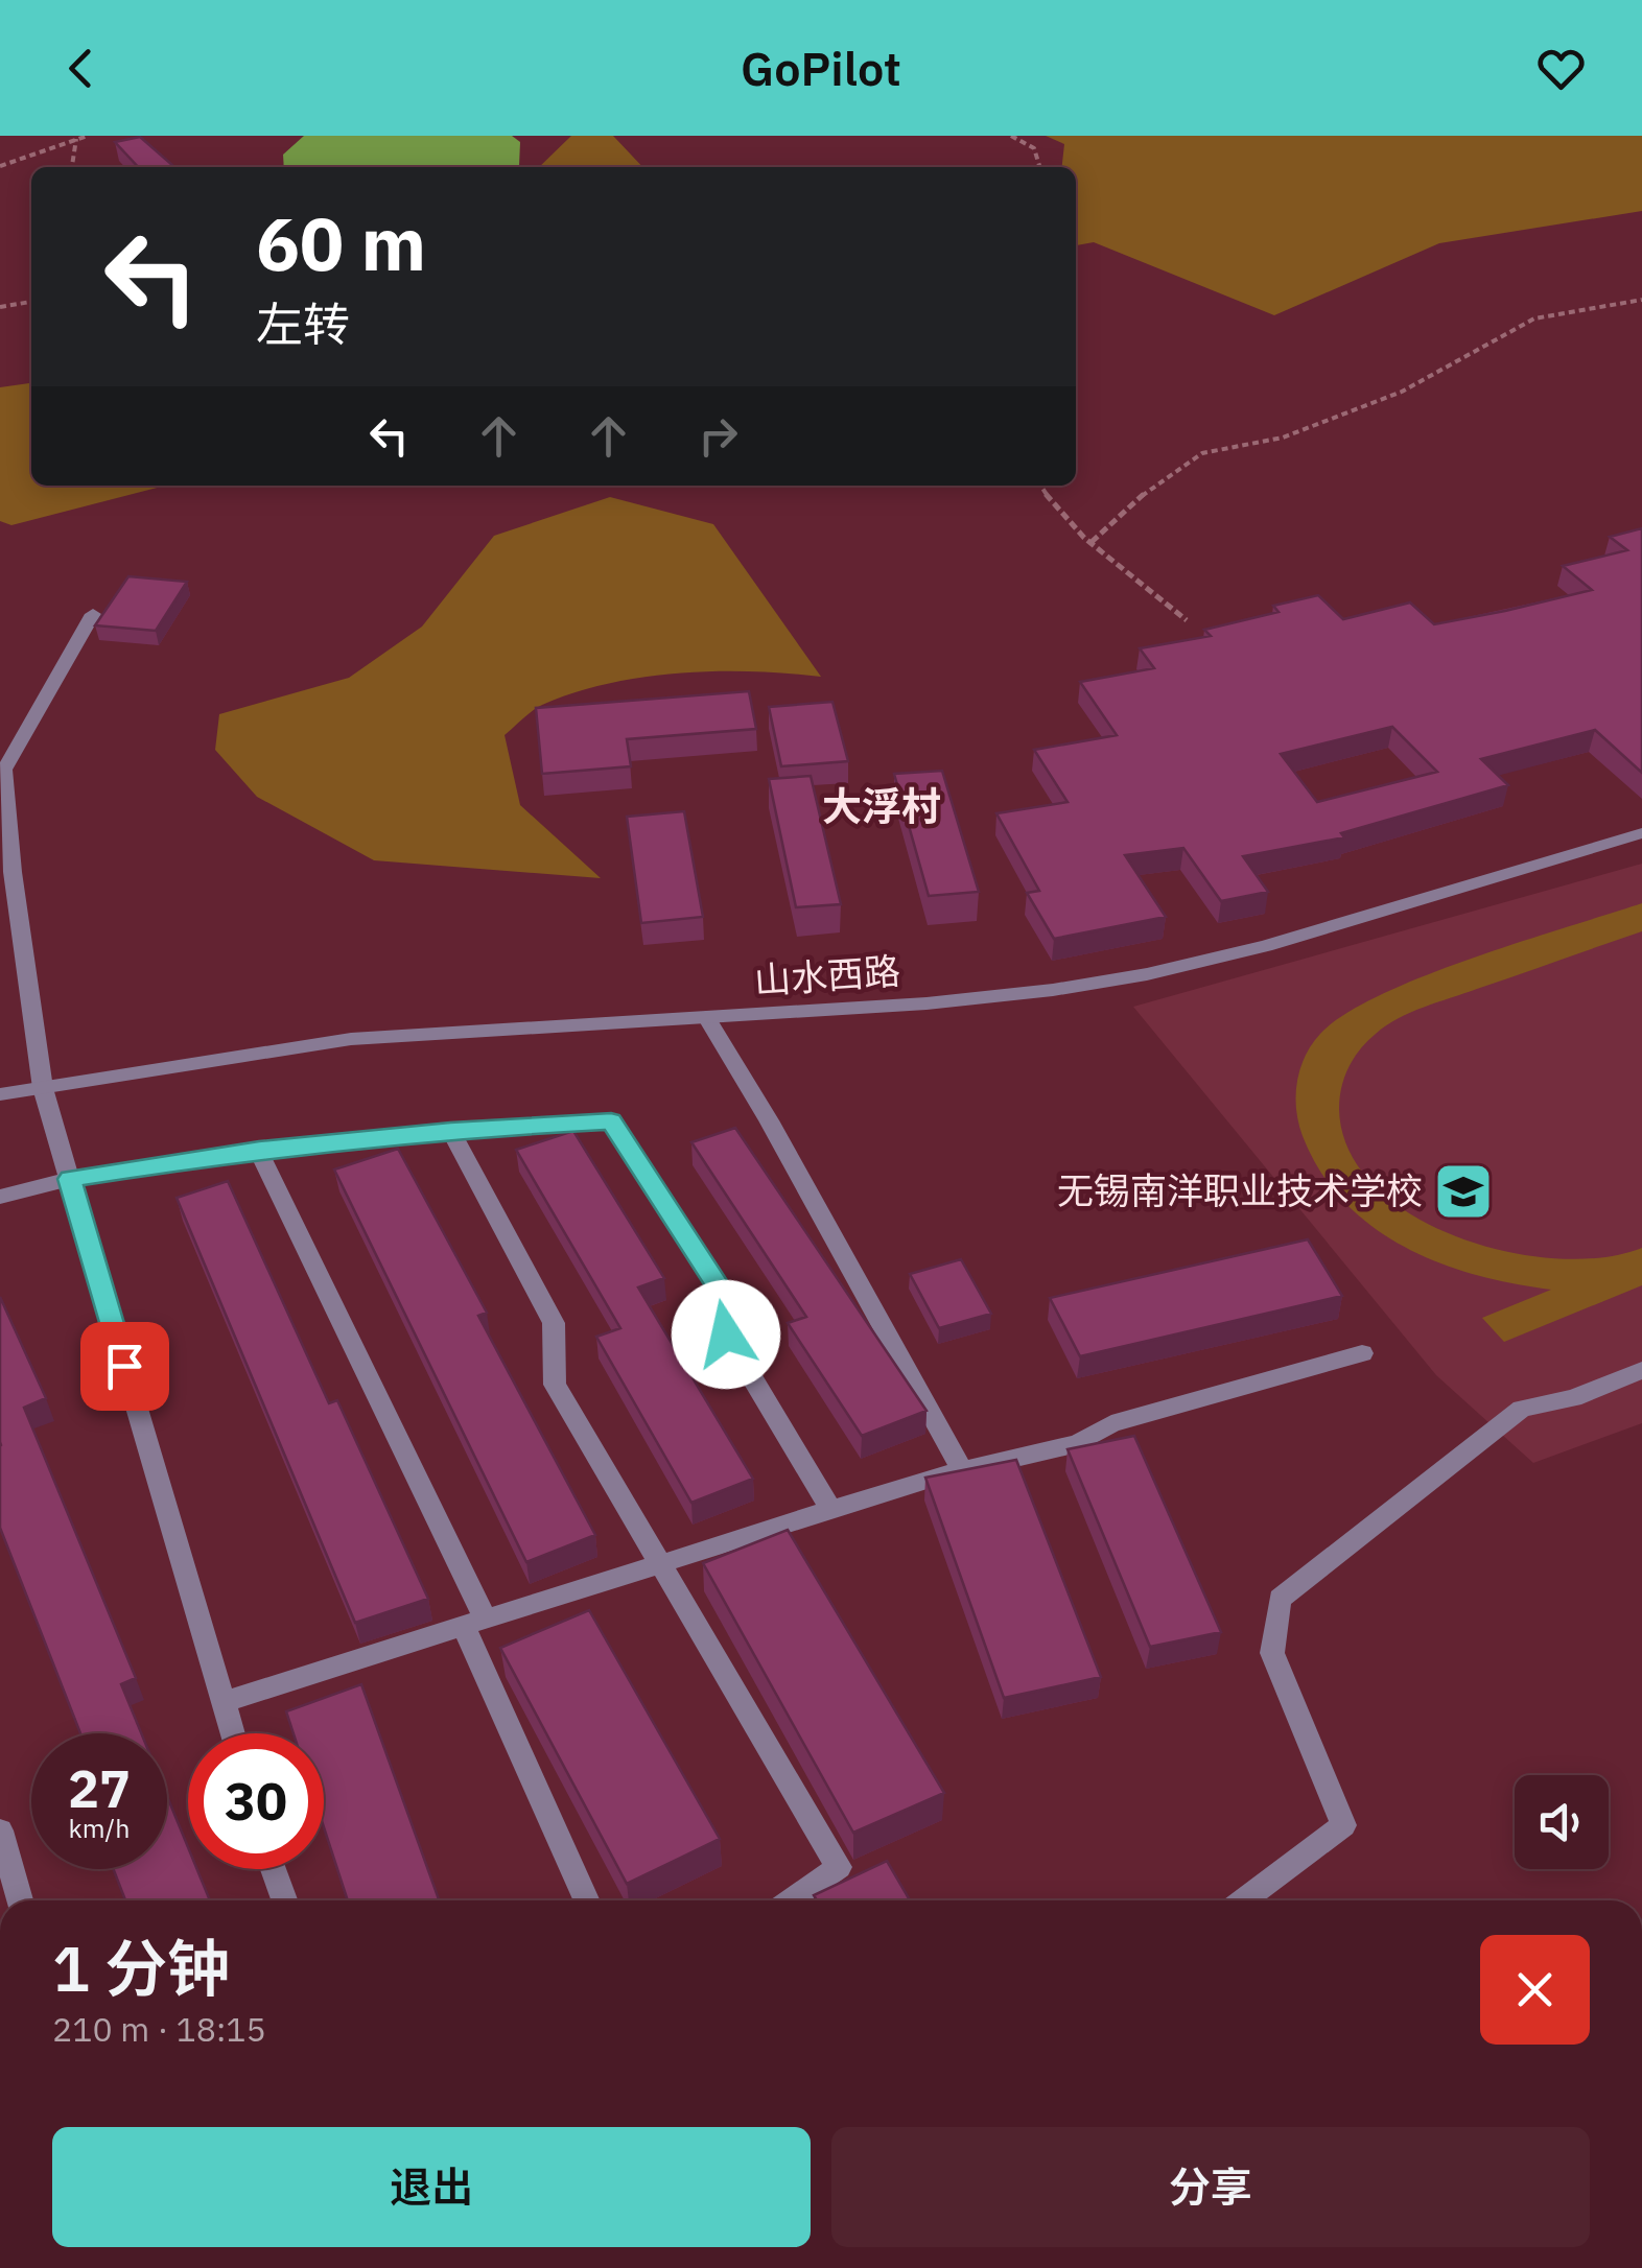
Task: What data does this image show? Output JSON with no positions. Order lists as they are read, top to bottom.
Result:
{
  "streets": {
    "street": ["山水西路"]
  },
  "districts": ["大浮村"],
  "places": {
    "school or university": ["无锡南洋职业技术学校"]
  },
  "page": {
    "header": "GoPilot",
    "turn": ["60 m", "左转"],
    "speed": "27 km/h",
    "limit": "30",
    "heading": ["1 分钟", "210 m · 18:15"],
    "buttons": ["退出", "分享"]
  }
}
